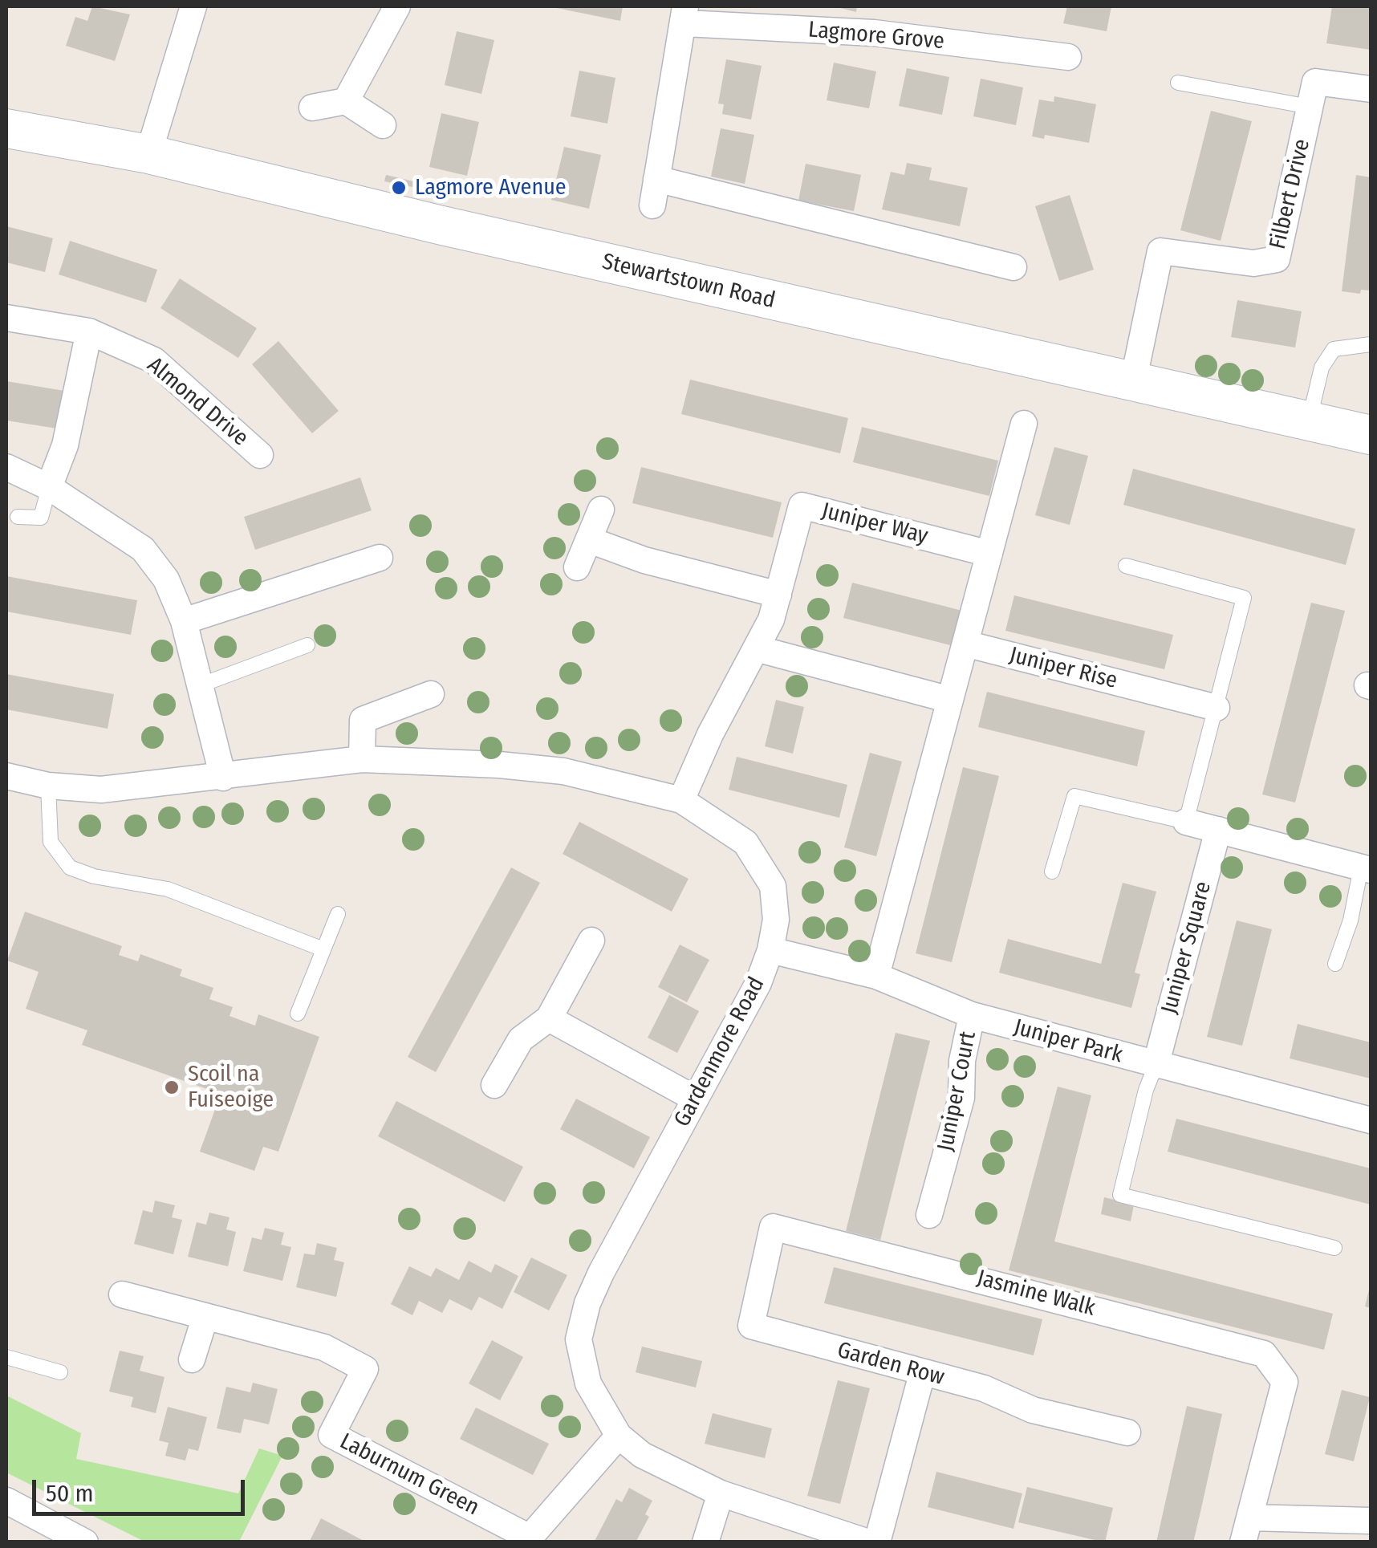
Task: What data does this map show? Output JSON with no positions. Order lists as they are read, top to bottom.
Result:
{
  "streets": {
    "main road": ["Stewartstown Road"],
    "street": [
      "Lagmore Grove",
      "Filbert Drive",
      "Almond Drive",
      "Juniper Way",
      "Juniper Rise",
      "Juniper Square",
      "Juniper Park",
      "Gardenmore Road",
      "Juniper Court",
      "Jasmine Walk",
      "Garden Row",
      "Laburnum Green"
    ]
  },
  "crossings": [
    ["Filbert Drive", "Stewartstown Road"],
    ["Juniper Way", "Gardenmore Road"],
    ["Juniper Square", "Juniper Park"],
    ["Juniper Park", "Gardenmore Road"],
    ["Juniper Park", "Juniper Court"],
    ["Gardenmore Road", "Laburnum Green"],
    ["Jasmine Walk", "Garden Row"]
  ],
  "places": ["Lagmore Avenue", "Scoil na Fuiseoige"],
  "scale_bar": "50 m"
}
